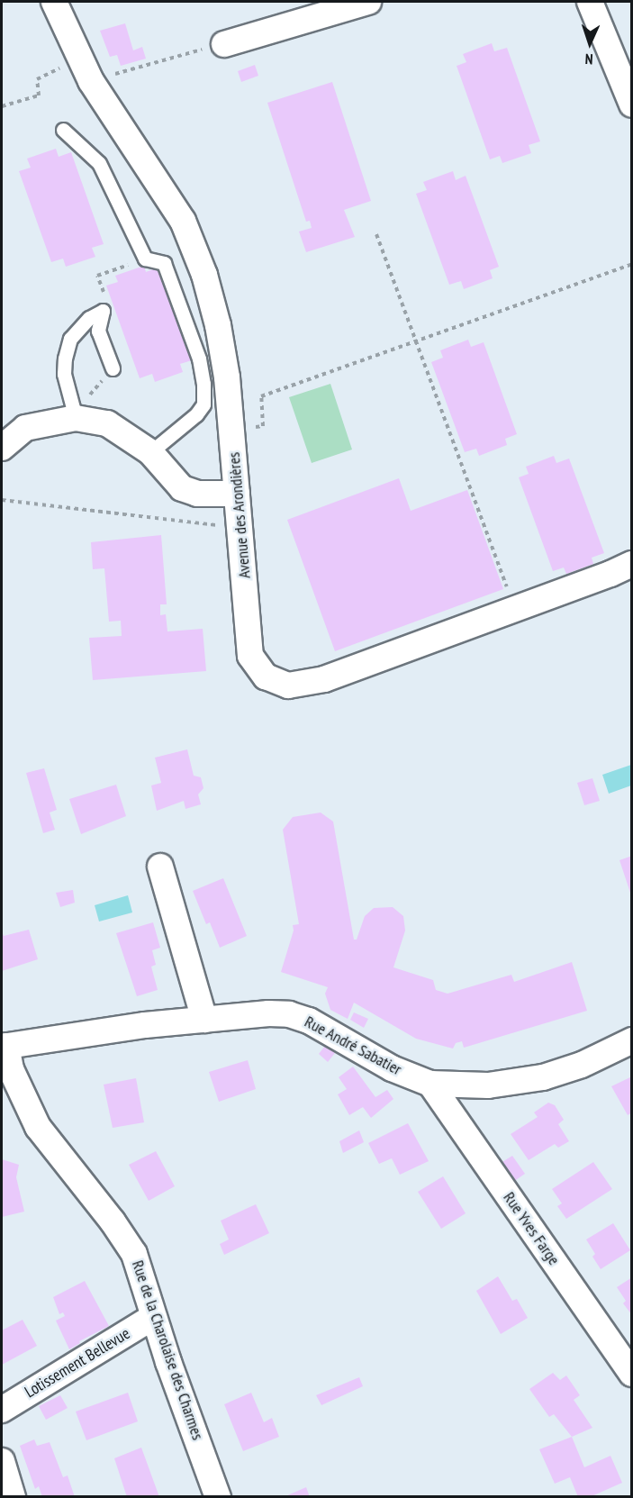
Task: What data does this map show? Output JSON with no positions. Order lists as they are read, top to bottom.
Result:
{
  "streets": {
    "street": [
      "Avenue des Arondières",
      "Rue André Sabatier",
      "Rue Yves Farge",
      "Rue de la Charolaise des Charmes",
      "Lotissement Bellevue"
    ]
  },
  "crossings": [
    ["Rue André Sabatier", "Rue Yves Farge"],
    ["Rue André Sabatier", "Rue de la Charolaise des Charmes"],
    ["Rue de la Charolaise des Charmes", "Lotissement Bellevue"]
  ],
  "north": "bottom"
}
